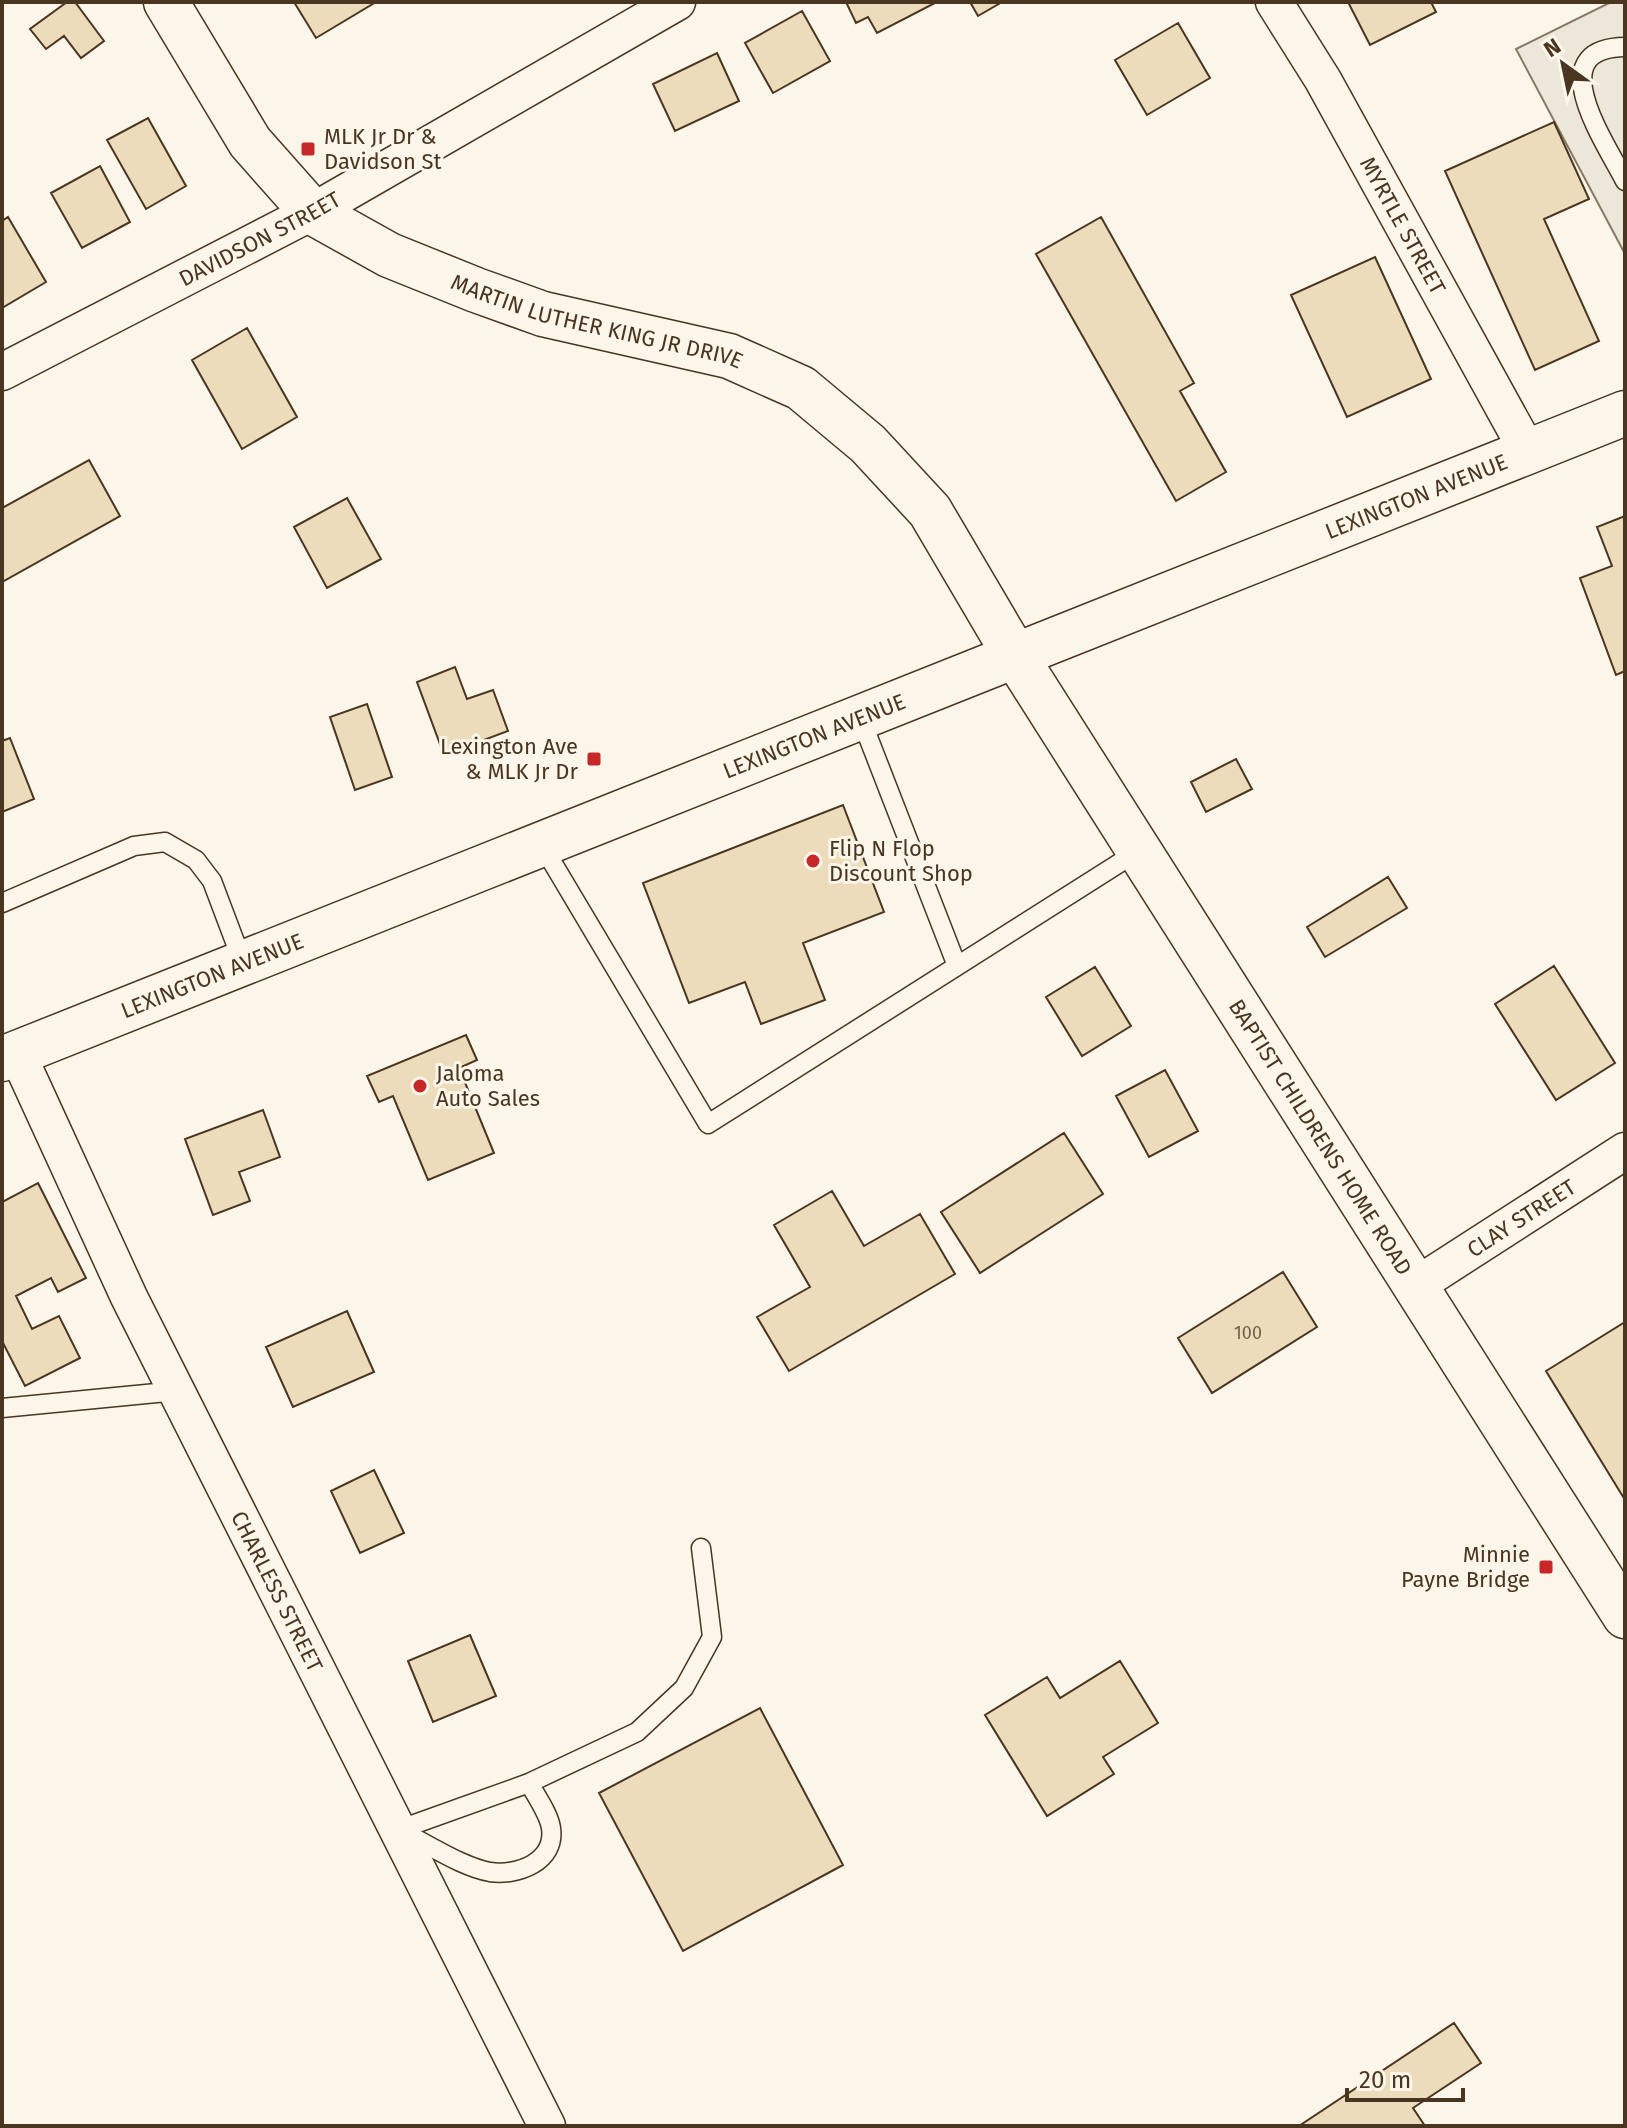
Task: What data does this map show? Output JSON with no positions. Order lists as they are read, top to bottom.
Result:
{
  "streets": {
    "street": [
      "MYRTLE STREET",
      "DAVIDSON STREET",
      "MARTIN LUTHER KING JR DRIVE",
      "LEXINGTON AVENUE",
      "BAPTIST CHILDRENS HOME ROAD",
      "CLAY STREET",
      "CHARLESS STREET"
    ]
  },
  "crossings": [
    ["MYRTLE STREET", "LEXINGTON AVENUE"],
    ["DAVIDSON STREET", "MARTIN LUTHER KING JR DRIVE"],
    ["MARTIN LUTHER KING JR DRIVE", "LEXINGTON AVENUE"],
    ["MARTIN LUTHER KING JR DRIVE", "BAPTIST CHILDRENS HOME ROAD"],
    ["LEXINGTON AVENUE", "BAPTIST CHILDRENS HOME ROAD"],
    ["LEXINGTON AVENUE", "CHARLESS STREET"],
    ["BAPTIST CHILDRENS HOME ROAD", "CLAY STREET"]
  ],
  "places": {
    "transit": ["MLK Jr Dr & Davidson St", "Lexington Ave & MLK Jr Dr", "Minnie Payne Bridge"],
    "other": ["Flip N Flop Discount Shop", "Jaloma Auto Sales"]
  },
  "house_numbers": ["100"],
  "scale_bar": "20 m",
  "north": "top left"
}
